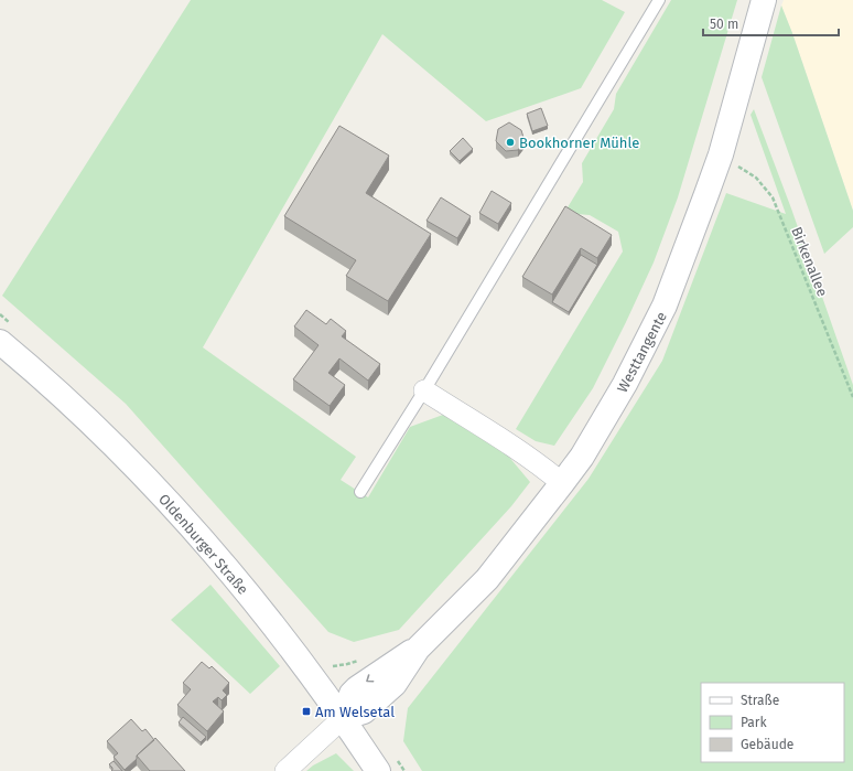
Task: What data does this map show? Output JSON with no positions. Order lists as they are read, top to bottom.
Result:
{
  "streets": {
    "street": ["Westtangente", "Oldenburger Straße"],
    "path": ["Birkenallee"]
  },
  "crossings": [
    ["Birkenallee", "Westtangente"],
    ["Westtangente", "Oldenburger Straße"]
  ],
  "places": {
    "other": ["Bookhorner Mühle"],
    "transit": ["Am Welsetal"]
  },
  "legend": ["Straße", "Park", "Gebäude"],
  "scale_bar": "50 m"
}
